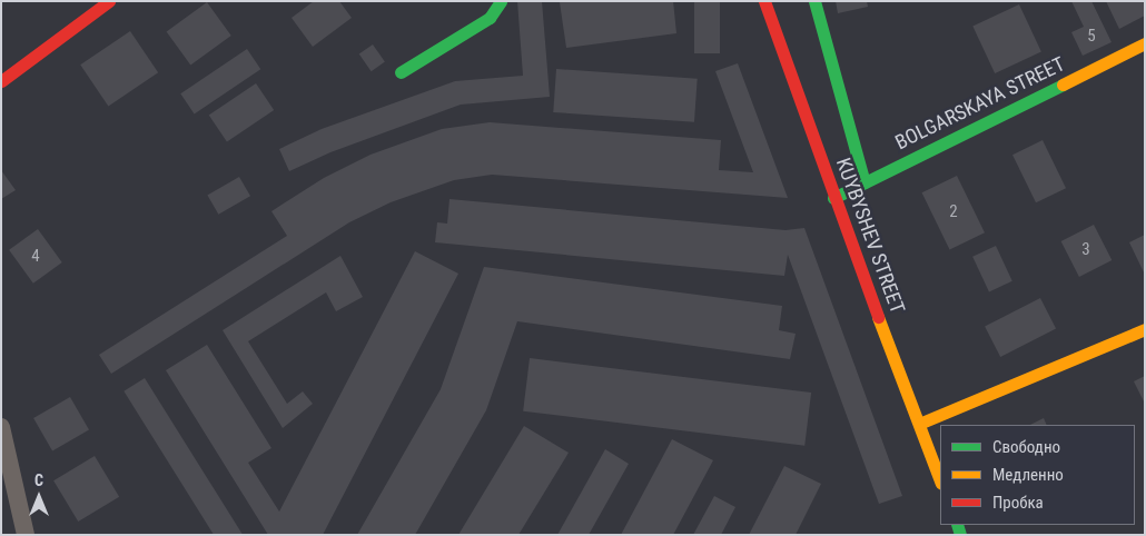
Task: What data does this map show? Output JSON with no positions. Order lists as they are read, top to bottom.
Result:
{
  "streets": {
    "street": ["BOLGARSKAYA STREET", "KUYBYSHEV STREET"]
  },
  "crossings": [
    ["BOLGARSKAYA STREET", "KUYBYSHEV STREET"]
  ],
  "house_numbers": [
    "5",
    "2",
    "3",
    "4"
  ],
  "legend": ["Свободно", "Медленно", "Пробка"],
  "north": "top"
}
